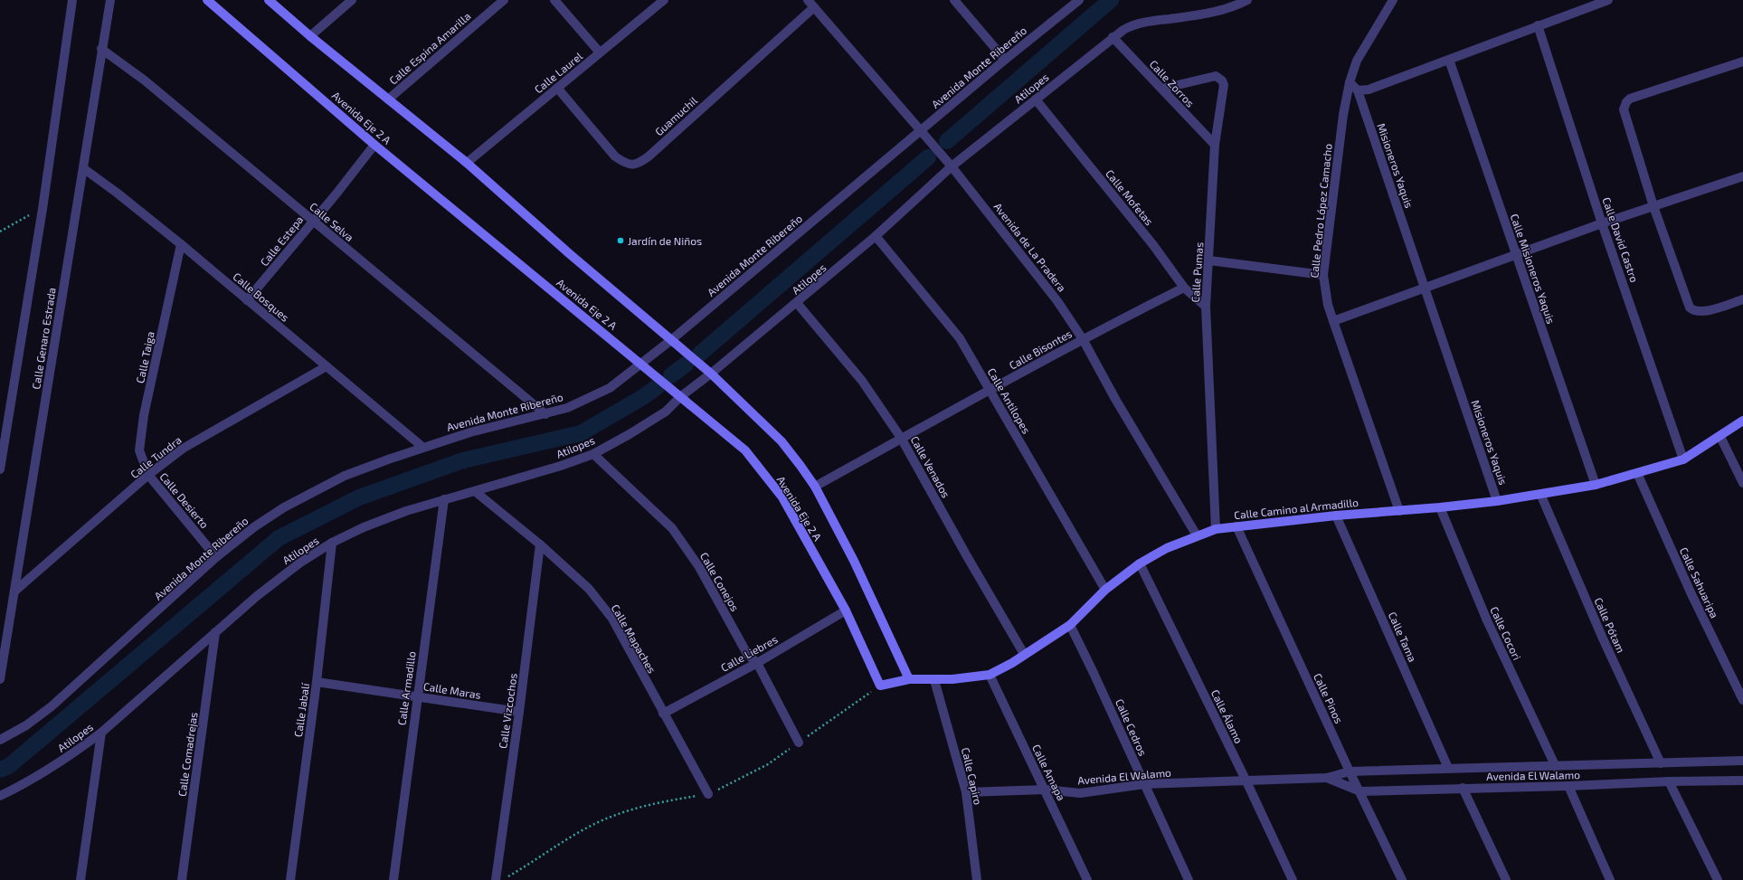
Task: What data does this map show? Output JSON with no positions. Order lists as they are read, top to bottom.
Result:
{
  "streets": {
    "street": [
      "Calle Espina Amarilla",
      "Avenida Monte Ribereño",
      "Calle Laurel",
      "Calle Zorros",
      "Atilopes",
      "Guamuchil",
      "Avenida Eje 2 A",
      "Misioneros Yaquis",
      "Calle Mofetas",
      "Calle Pedro López Camacho",
      "Calle Selva",
      "Calle David Castro",
      "Calle Estepa",
      "Avenida de La Pradera",
      "Calle Misioneros Yaquis",
      "Calle Pumas",
      "Calle Bosques",
      "Calle Genaro Estrada",
      "Calle Bisontes",
      "Calle Taiga",
      "Calle Antilopes",
      "Calle Tundra",
      "Calle Venados",
      "Calle Desierto",
      "Calle Camino al Armadillo",
      "Calle Conejos",
      "Calle Sahuaripa",
      "Calle Pótam",
      "Calle Cocori",
      "Calle Tama",
      "Calle Mapaches",
      "Calle Liebres",
      "Calle Armadillo",
      "Calle Maras",
      "Calle Pinos",
      "Calle Jabalí",
      "Calle Vizcochos",
      "Calle Álamo",
      "Calle Cedros",
      "Calle Comadrejas",
      "Calle Amapa",
      "Avenida El Walamo",
      "Calle Capiro"
    ]
  },
  "crossings": [
    ["Calle Espina Amarilla", "Avenida Eje 2 A"],
    ["Avenida Monte Ribereño", "Avenida Eje 2 A"],
    ["Avenida Monte Ribereño", "Calle Selva"],
    ["Avenida Monte Ribereño", "Avenida de La Pradera"],
    ["Avenida Monte Ribereño", "Calle Bosques"],
    ["Avenida Monte Ribereño", "Calle Desierto"],
    ["Calle Laurel", "Guamuchil"],
    ["Calle Laurel", "Avenida Eje 2 A"],
    ["Calle Zorros", "Atilopes"],
    ["Calle Zorros", "Calle Pumas"],
    ["Atilopes", "Avenida Eje 2 A"],
    ["Atilopes", "Calle Mofetas"],
    ["Atilopes", "Avenida de La Pradera"],
    ["Atilopes", "Calle Antilopes"],
    ["Atilopes", "Calle Venados"],
    ["Atilopes", "Calle Conejos"],
    ["Atilopes", "Calle Mapaches"],
    ["Atilopes", "Calle Armadillo"],
    ["Atilopes", "Calle Jabalí"],
    ["Atilopes", "Calle Comadrejas"],
    ["Guamuchil", "Avenida de La Pradera"],
    ["Avenida Eje 2 A", "Calle Estepa"],
    ["Avenida Eje 2 A", "Calle Bisontes"],
    ["Avenida Eje 2 A", "Calle Camino al Armadillo"],
    ["Avenida Eje 2 A", "Calle Liebres"],
    ["Misioneros Yaquis", "Calle Camino al Armadillo"],
    ["Calle Mofetas", "Calle Pumas"],
    ["Calle Mofetas", "Calle Bisontes"],
    ["Calle Pedro López Camacho", "Calle Camino al Armadillo"],
    ["Calle Selva", "Calle Estepa"],
    ["Calle Selva", "Calle Genaro Estrada"],
    ["Calle David Castro", "Calle Camino al Armadillo"],
    ["Calle Estepa", "Calle Bosques"],
    ["Avenida de La Pradera", "Calle Bisontes"],
    ["Avenida de La Pradera", "Calle Camino al Armadillo"],
    ["Calle Misioneros Yaquis", "Calle Camino al Armadillo"],
    ["Calle Pumas", "Calle Camino al Armadillo"],
    ["Calle Bosques", "Calle Genaro Estrada"],
    ["Calle Bosques", "Calle Taiga"],
    ["Calle Bosques", "Calle Tundra"],
    ["Calle Genaro Estrada", "Calle Tundra"],
    ["Calle Bisontes", "Calle Antilopes"],
    ["Calle Bisontes", "Calle Venados"],
    ["Calle Taiga", "Calle Tundra"],
    ["Calle Taiga", "Calle Desierto"],
    ["Calle Antilopes", "Calle Camino al Armadillo"],
    ["Calle Tundra", "Calle Desierto"],
    ["Calle Venados", "Calle Camino al Armadillo"],
    ["Calle Camino al Armadillo", "Calle Sahuaripa"],
    ["Calle Camino al Armadillo", "Calle Pótam"],
    ["Calle Camino al Armadillo", "Calle Cocori"],
    ["Calle Camino al Armadillo", "Calle Tama"],
    ["Calle Camino al Armadillo", "Calle Pinos"],
    ["Calle Camino al Armadillo", "Calle Álamo"],
    ["Calle Camino al Armadillo", "Calle Cedros"],
    ["Calle Camino al Armadillo", "Calle Amapa"],
    ["Calle Camino al Armadillo", "Calle Capiro"],
    ["Calle Conejos", "Calle Liebres"],
    ["Calle Pótam", "Avenida El Walamo"],
    ["Calle Cocori", "Avenida El Walamo"],
    ["Calle Tama", "Avenida El Walamo"],
    ["Calle Mapaches", "Calle Liebres"],
    ["Calle Mapaches", "Calle Vizcochos"],
    ["Calle Armadillo", "Calle Maras"],
    ["Calle Maras", "Calle Jabalí"],
    ["Calle Maras", "Calle Vizcochos"],
    ["Calle Pinos", "Avenida El Walamo"],
    ["Calle Álamo", "Avenida El Walamo"],
    ["Calle Cedros", "Avenida El Walamo"],
    ["Calle Amapa", "Avenida El Walamo"],
    ["Avenida El Walamo", "Calle Capiro"]
  ],
  "places": ["Jardín de Niños"]
}
